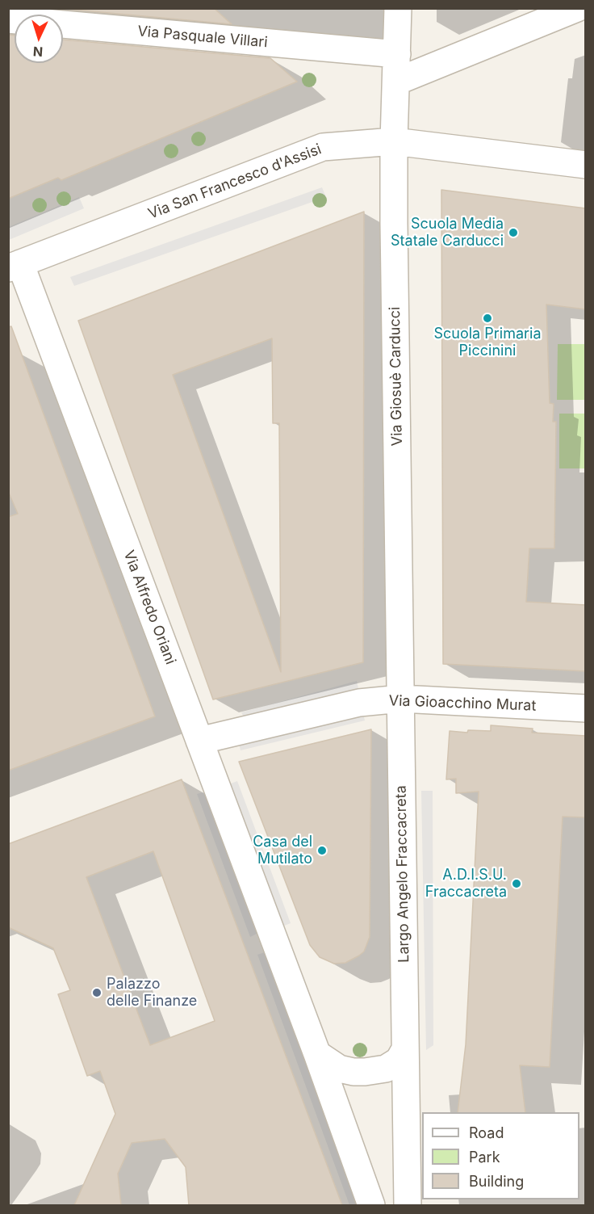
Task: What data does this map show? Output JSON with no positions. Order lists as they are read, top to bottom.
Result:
{
  "streets": {
    "street": [
      "Via Pasquale Villari",
      "Via San Francesco d'Assisi",
      "Via Giosuè Carducci",
      "Via Alfredo Oriani",
      "Via Gioacchino Murat",
      "Largo Angelo Fraccacreta"
    ]
  },
  "crossings": [
    ["Via Pasquale Villari", "Via Giosuè Carducci"],
    ["Via San Francesco d'Assisi", "Via Giosuè Carducci"],
    ["Via San Francesco d'Assisi", "Via Alfredo Oriani"],
    ["Via Giosuè Carducci", "Via Gioacchino Murat"],
    ["Via Giosuè Carducci", "Largo Angelo Fraccacreta"],
    ["Via Alfredo Oriani", "Via Gioacchino Murat"],
    ["Via Gioacchino Murat", "Largo Angelo Fraccacreta"]
  ],
  "places": [
    "Scuola Media Statale Carducci",
    "Scuola Primaria Piccinini",
    "Casa del Mutilato",
    "A.D.I.S.U. Fraccacreta",
    "Palazzo delle Finanze"
  ],
  "legend": ["Road", "Park", "Building"],
  "north": "bottom"
}
